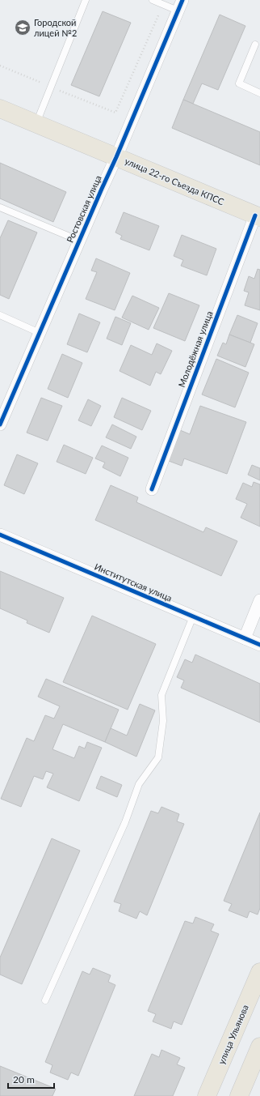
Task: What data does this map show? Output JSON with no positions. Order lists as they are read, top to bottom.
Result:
{
  "streets": {
    "main road": ["улица 22-го Съезда КПСС", "улица Ульянова"],
    "street": ["Ростовская улица", "Молодёжная улица", "Институтская улица"]
  },
  "crossings": [
    ["улица 22-го Съезда КПСС", "Ростовская улица"],
    ["улица 22-го Съезда КПСС", "Молодёжная улица"]
  ],
  "places": {
    "school or university": ["Городской лицей №2"]
  },
  "scale_bar": "20 m"
}
